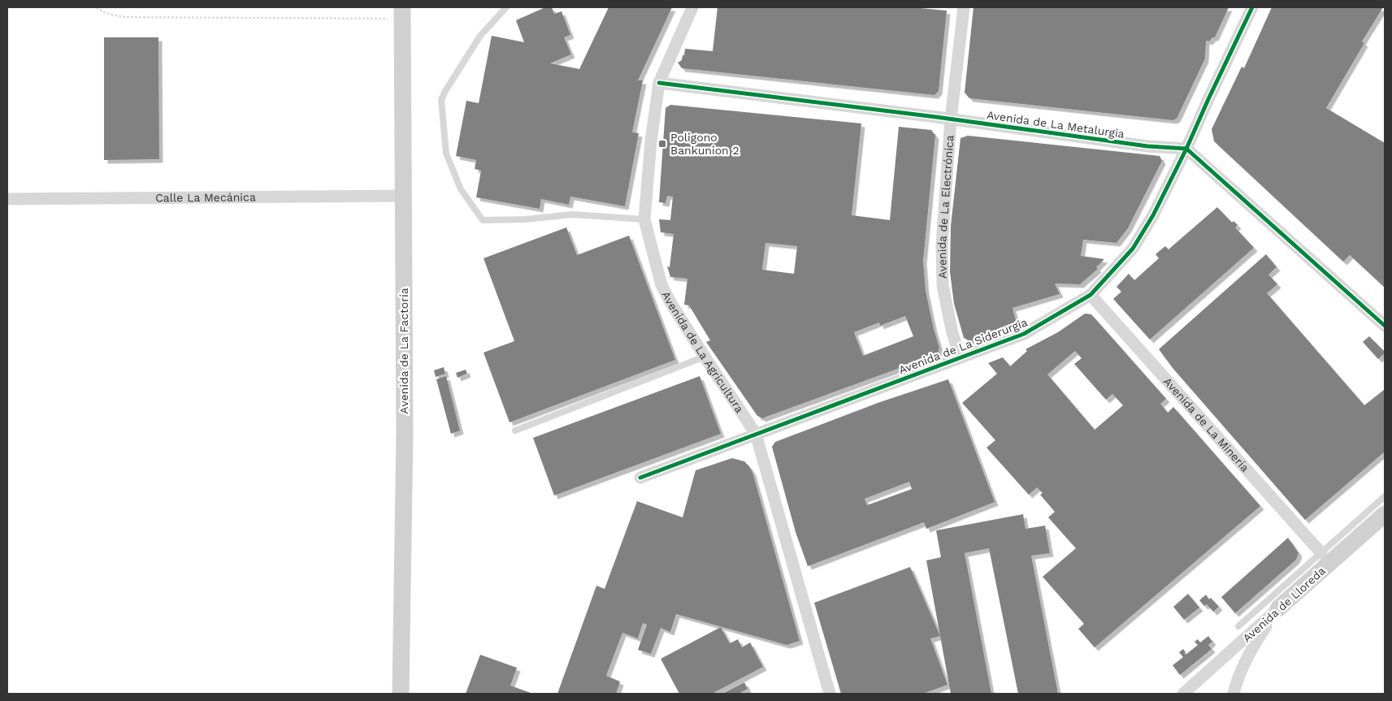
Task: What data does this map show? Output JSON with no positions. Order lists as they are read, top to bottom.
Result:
{
  "streets": {
    "street": [
      "Avenida de La Metalurgia",
      "Calle La Mecánica",
      "Avenida de La Electrónica",
      "Avenida de La Siderurgia",
      "Avenida de La Factoría",
      "Avenida de La Agricultura",
      "Avenida de La Minería",
      "Avenida de Lloreda"
    ]
  },
  "crossings": [
    ["Avenida de La Metalurgia", "Avenida de La Electrónica"],
    ["Avenida de La Metalurgia", "Avenida de La Siderurgia"],
    ["Avenida de La Metalurgia", "Avenida de La Agricultura"],
    ["Calle La Mecánica", "Avenida de La Factoría"],
    ["Avenida de La Electrónica", "Avenida de La Siderurgia"],
    ["Avenida de La Siderurgia", "Avenida de La Agricultura"],
    ["Avenida de La Siderurgia", "Avenida de La Minería"],
    ["Avenida de La Minería", "Avenida de Lloreda"]
  ],
  "places": {
    "transit": ["Poligono Bankunion 2"]
  }
}
